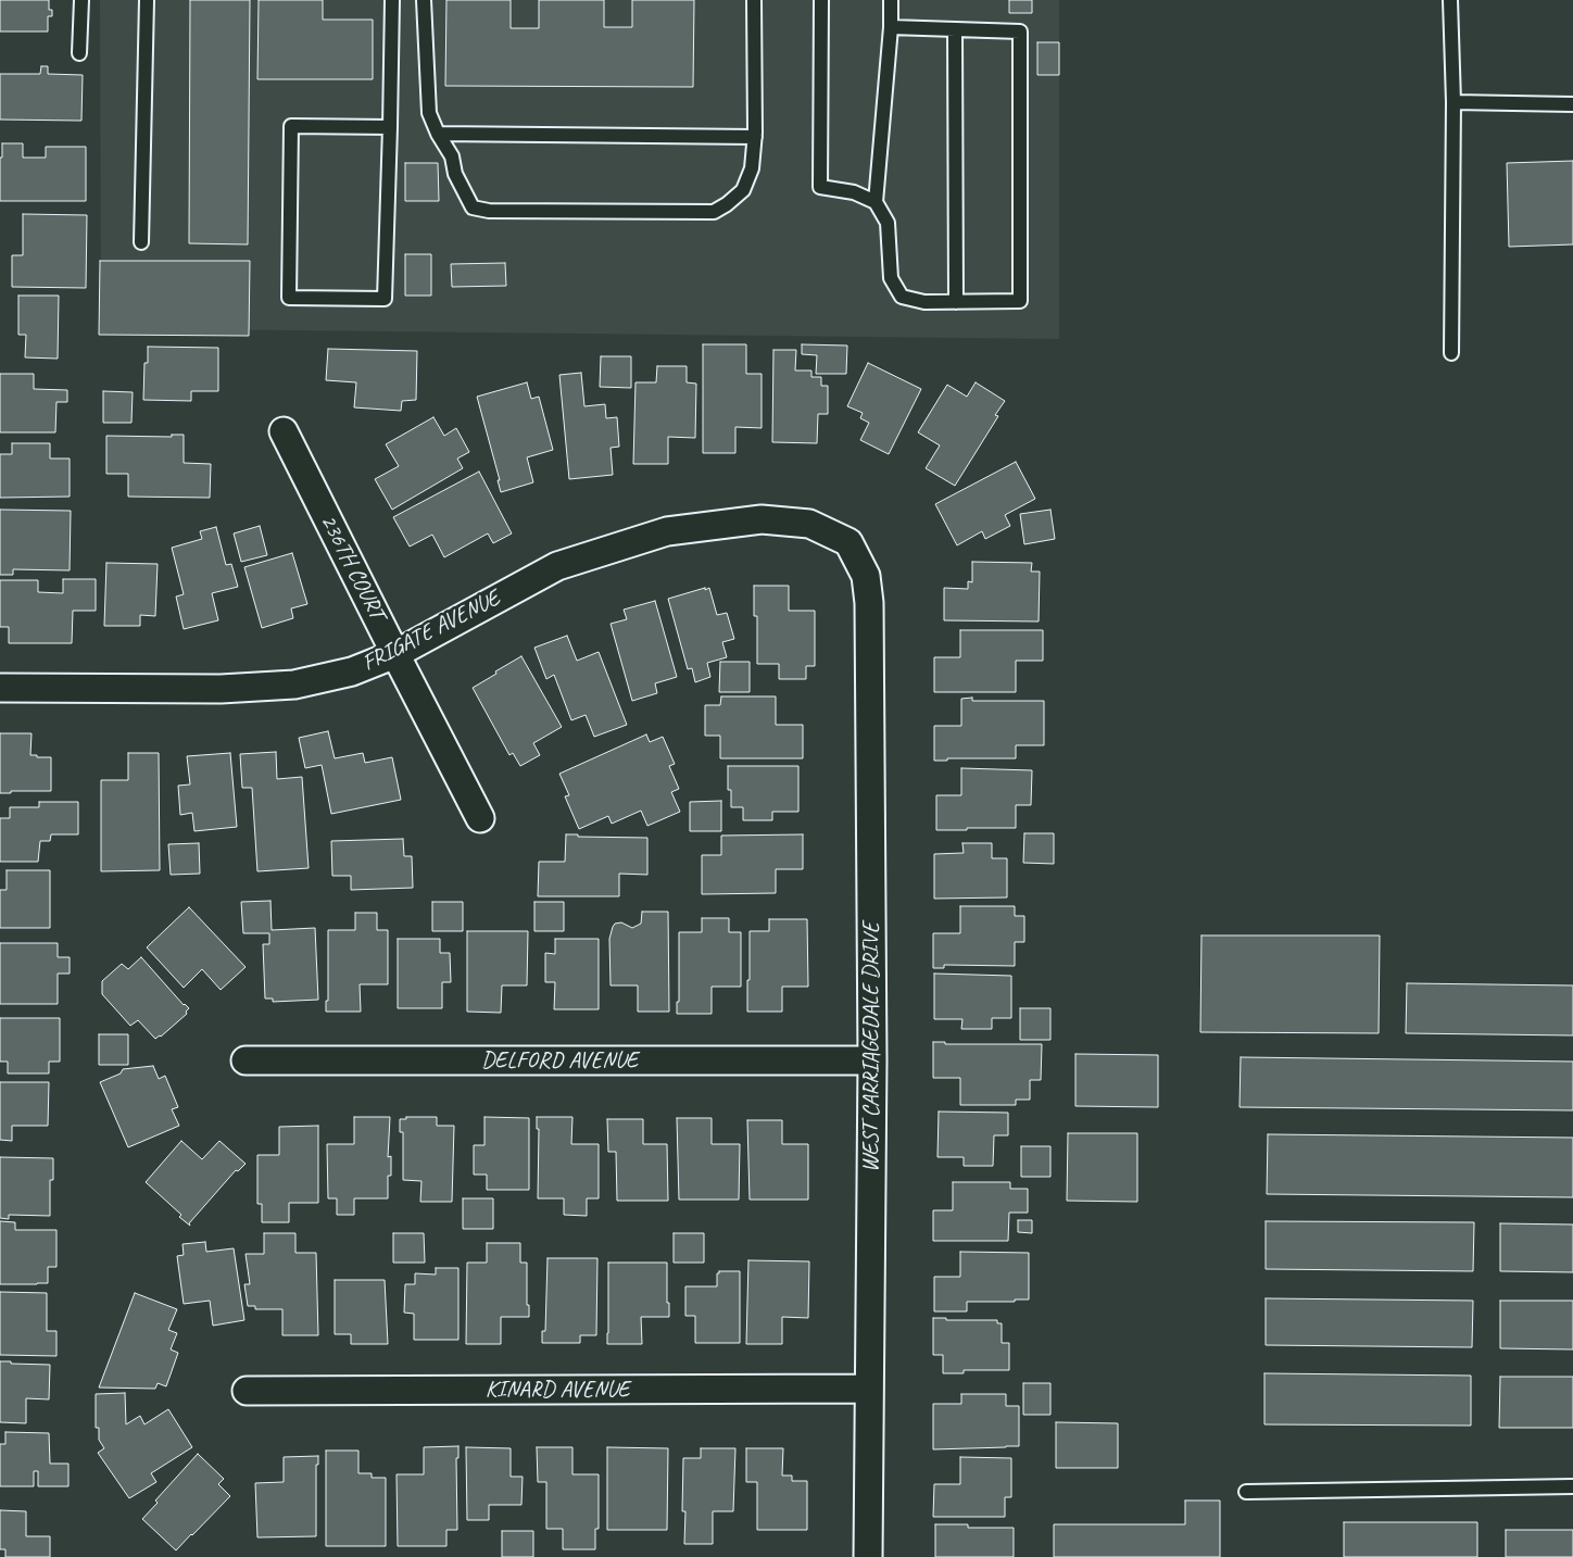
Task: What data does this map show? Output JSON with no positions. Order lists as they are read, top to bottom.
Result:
{
  "streets": {
    "street": [
      "236TH COURT",
      "FRIGATE AVENUE",
      "WEST CARRIAGEDALE DRIVE",
      "DELFORD AVENUE",
      "KINARD AVENUE"
    ]
  },
  "crossings": [
    ["236TH COURT", "FRIGATE AVENUE"],
    ["FRIGATE AVENUE", "WEST CARRIAGEDALE DRIVE"],
    ["WEST CARRIAGEDALE DRIVE", "DELFORD AVENUE"],
    ["WEST CARRIAGEDALE DRIVE", "KINARD AVENUE"]
  ]
}
